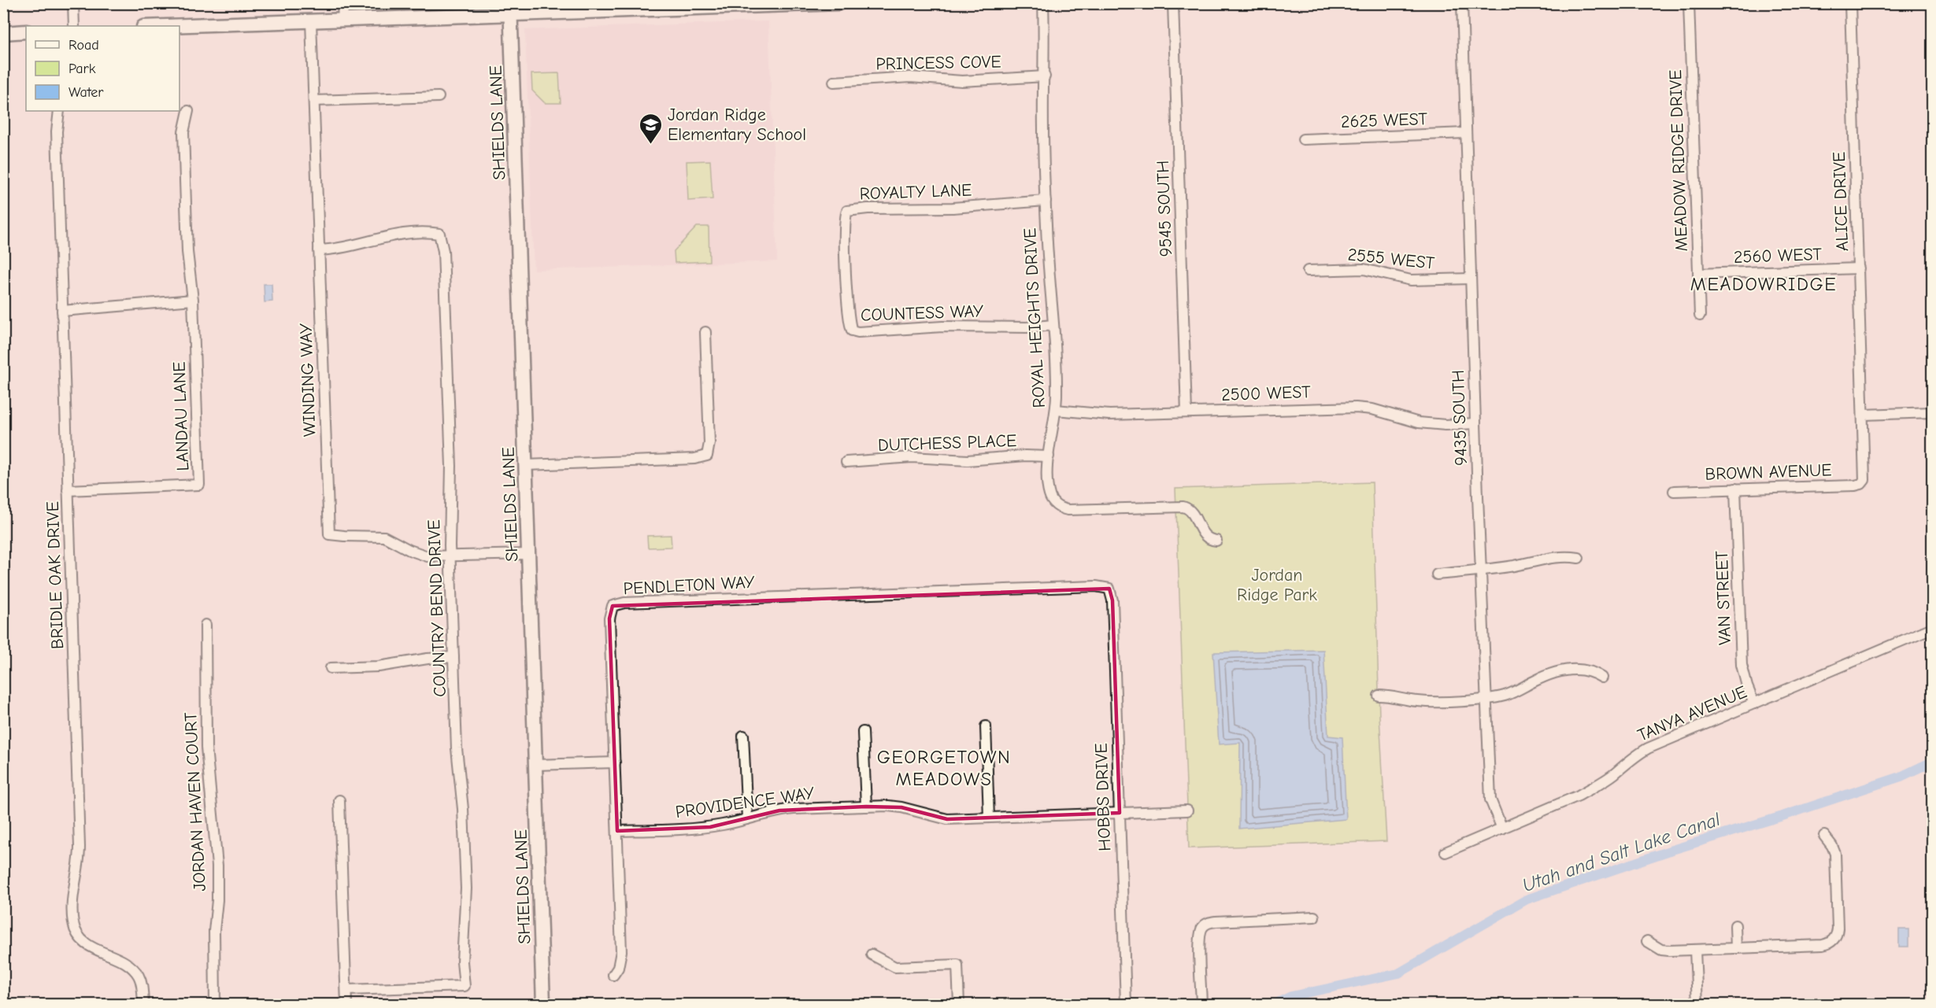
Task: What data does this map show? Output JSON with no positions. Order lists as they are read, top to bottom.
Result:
{
  "streets": {
    "main road": ["SHIELDS LANE"],
    "street": [
      "PRINCESS COVE",
      "2625 WEST",
      "MEADOW RIDGE DRIVE",
      "ROYALTY LANE",
      "ALICE DRIVE",
      "9545 SOUTH",
      "2560 WEST",
      "2555 WEST",
      "COUNTESS WAY",
      "ROYAL HEIGHTS DRIVE",
      "WINDING WAY",
      "2500 WEST",
      "LANDAU LANE",
      "9435 SOUTH",
      "DUTCHESS PLACE",
      "BROWN AVENUE",
      "BRIDLE OAK DRIVE",
      "PENDLETON WAY",
      "VAN STREET",
      "COUNTRY BEND DRIVE",
      "TANYA AVENUE",
      "HOBBS DRIVE",
      "JORDAN HAVEN COURT",
      "PROVIDENCE WAY"
    ]
  },
  "crossings": [
    ["PRINCESS COVE", "ROYAL HEIGHTS DRIVE"],
    ["2625 WEST", "9435 SOUTH"],
    ["SHIELDS LANE", "WINDING WAY"],
    ["MEADOW RIDGE DRIVE", "2560 WEST"],
    ["ROYALTY LANE", "COUNTESS WAY"],
    ["ROYALTY LANE", "ROYAL HEIGHTS DRIVE"],
    ["ALICE DRIVE", "2560 WEST"],
    ["ALICE DRIVE", "BROWN AVENUE"],
    ["9545 SOUTH", "2500 WEST"],
    ["2555 WEST", "9435 SOUTH"],
    ["COUNTESS WAY", "ROYAL HEIGHTS DRIVE"],
    ["ROYAL HEIGHTS DRIVE", "2500 WEST"],
    ["ROYAL HEIGHTS DRIVE", "DUTCHESS PLACE"],
    ["WINDING WAY", "COUNTRY BEND DRIVE"],
    ["2500 WEST", "9435 SOUTH"],
    ["LANDAU LANE", "BRIDLE OAK DRIVE"],
    ["9435 SOUTH", "TANYA AVENUE"],
    ["BROWN AVENUE", "VAN STREET"],
    ["PENDLETON WAY", "HOBBS DRIVE"],
    ["PENDLETON WAY", "PROVIDENCE WAY"],
    ["VAN STREET", "TANYA AVENUE"],
    ["HOBBS DRIVE", "PROVIDENCE WAY"]
  ],
  "districts": ["MEADOWRIDGE", "GEORGETOWN MEADOWS"],
  "water": ["Utah and Salt Lake Canal"],
  "parks": ["Jordan Ridge Park"],
  "places": {
    "school or university": ["Jordan Ridge Elementary School"]
  },
  "legend": ["Road", "Park", "Water"]
}
